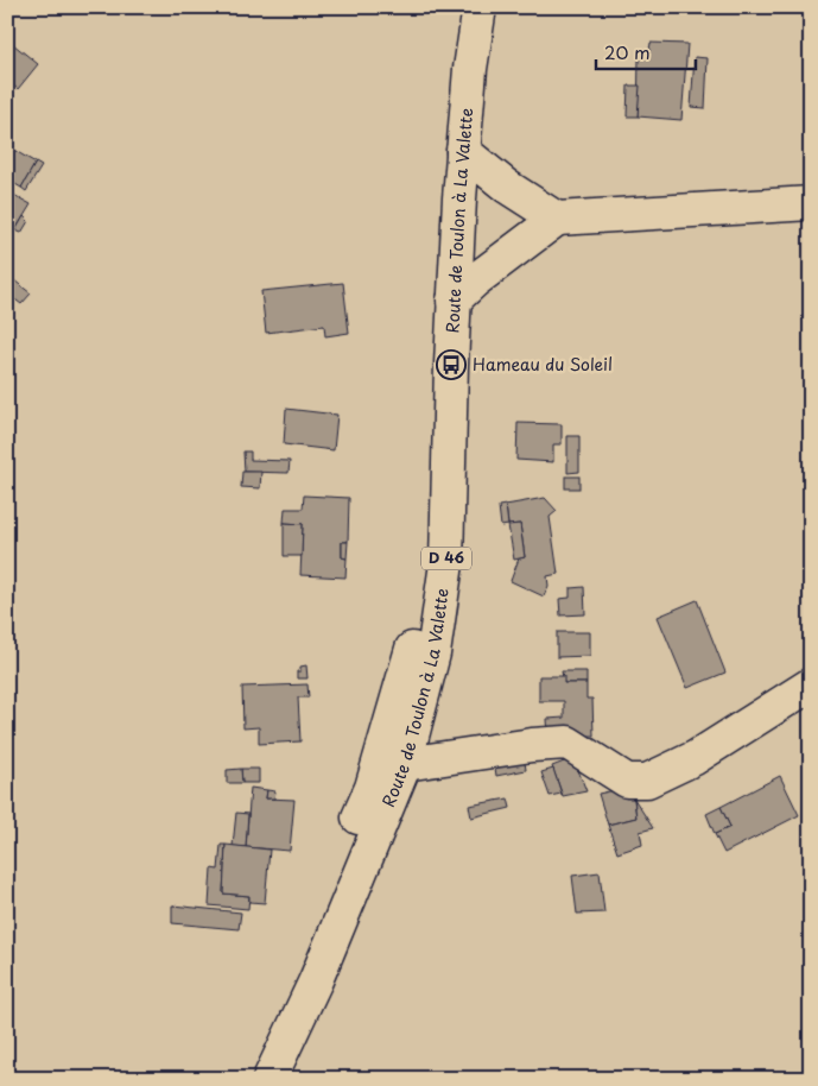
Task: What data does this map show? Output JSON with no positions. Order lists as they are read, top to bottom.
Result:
{
  "streets": {
    "main road": ["Route de Toulon à La Valette", "D 46"]
  },
  "places": {
    "bus stop": ["Hameau du Soleil"]
  },
  "scale_bar": "20 m"
}
